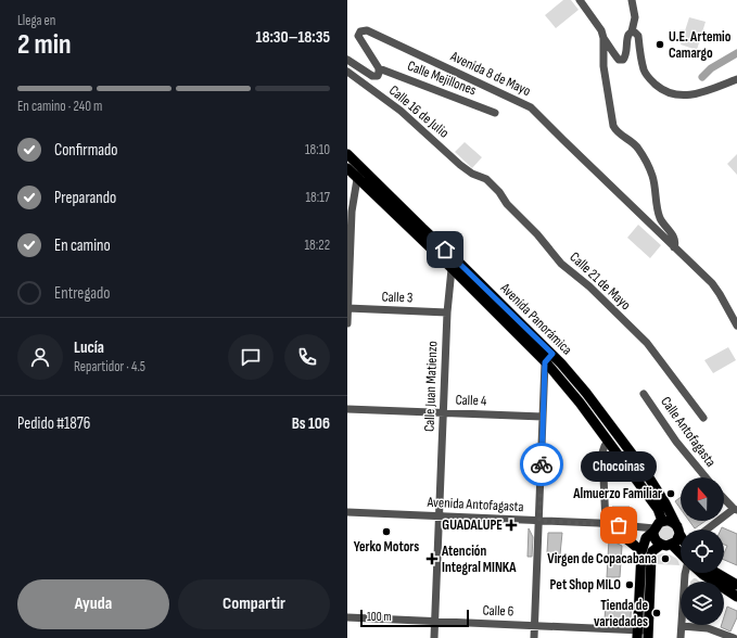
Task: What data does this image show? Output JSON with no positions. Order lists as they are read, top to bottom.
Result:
{
  "streets": {
    "main road": ["Avenida Panorámica"],
    "street": [
      "Avenida 8 de Mayo",
      "Calle Mejillones",
      "Calle 16 de Julio",
      "Calle 21 de Mayo",
      "Calle 3",
      "Calle Juan Matienzo",
      "Calle 4",
      "Calle Antofagasta",
      "Avenida Antofagasta",
      "Calle 6"
    ]
  },
  "crossings": [
    ["Avenida 8 de Mayo", "Calle Mejillones"],
    ["Calle 16 de Julio", "Calle 21 de Mayo"],
    ["Calle 3", "Calle Juan Matienzo"],
    ["Avenida Panorámica", "Calle Juan Matienzo"],
    ["Avenida Panorámica", "Avenida Antofagasta"],
    ["Calle Juan Matienzo", "Calle 4"],
    ["Calle Juan Matienzo", "Avenida Antofagasta"],
    ["Calle Juan Matienzo", "Calle 6"]
  ],
  "places": {
    "other": [
      "U.E. Artemio Camargo",
      "Almuerzo Familiar",
      "Chocoinas",
      "Yerko Motors",
      "Virgen de Copacabana",
      "Pet Shop MILO",
      "Tienda de variedades"
    ],
    "health": ["GUADALUPE", "Atención Integral MINKA"]
  },
  "scale_bar": "100 m",
  "north": "top",
  "page": {
    "heading": ["2 min", "Llega en", "18:30–18:35"],
    "panel": [
      "Lucía",
      "Repartidor · 4.5",
      "Pedido #1876",
      "Bs 106"
    ],
    "bar": "En camino · 240 m",
    "list": [
      ["Confirmado", "18:10"],
      ["Preparando", "18:17"],
      ["En camino", "18:22"],
      "Entregado"
    ],
    "bubble": "Chocoinas",
    "buttons": ["Ayuda", "Compartir"],
    "scale": "100 m"
  }
}
